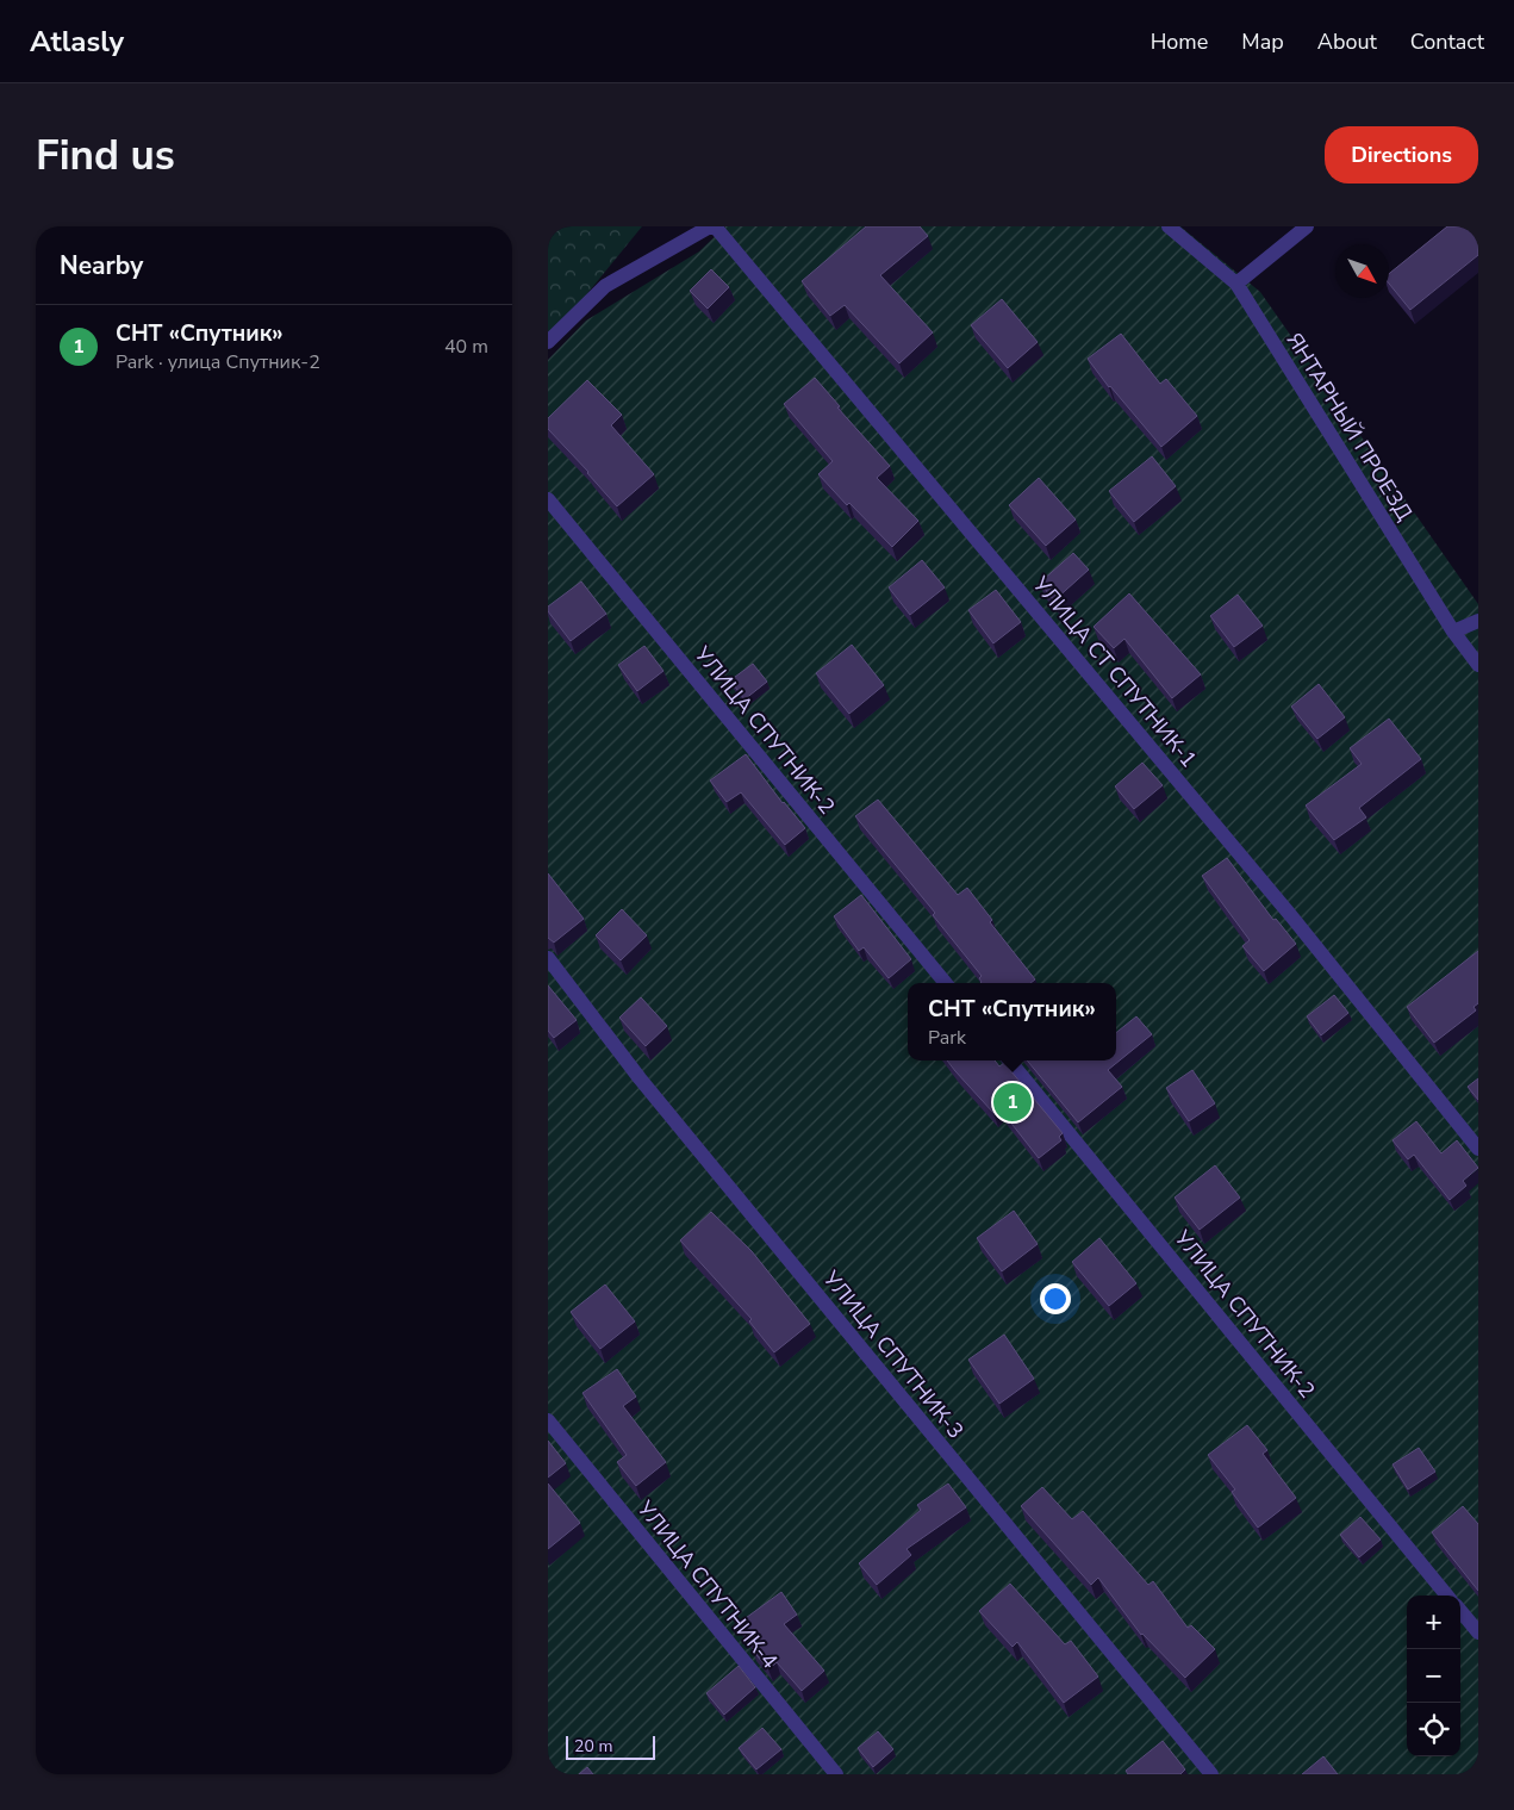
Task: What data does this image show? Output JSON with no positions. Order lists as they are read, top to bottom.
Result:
{
  "streets": {
    "street": [
      "ЯНТАРНЫЙ ПРОЕЗД",
      "УЛИЦА СТ СПУТНИК-1",
      "УЛИЦА СПУТНИК-2",
      "УЛИЦА СПУТНИК-3",
      "УЛИЦА СПУТНИК-4"
    ]
  },
  "scale_bar": "20 m",
  "north": "bottom right",
  "page": {
    "header": "Atlasly",
    "nav": [
      "Home",
      "Map",
      "About",
      "Contact"
    ],
    "buttons": "Directions",
    "title": "Find us",
    "heading": "Nearby",
    "list": [
      {
        "mark": "1",
        "name": "СНТ «Спутник»",
        "note": "Park · улица Спутник-2",
        "value": "40 m"
      }
    ],
    "popup": ["СНТ «Спутник»", "Park"],
    "pins": "1",
    "map_buttons": ["+", "−"],
    "scale": "20 m"
  }
}
